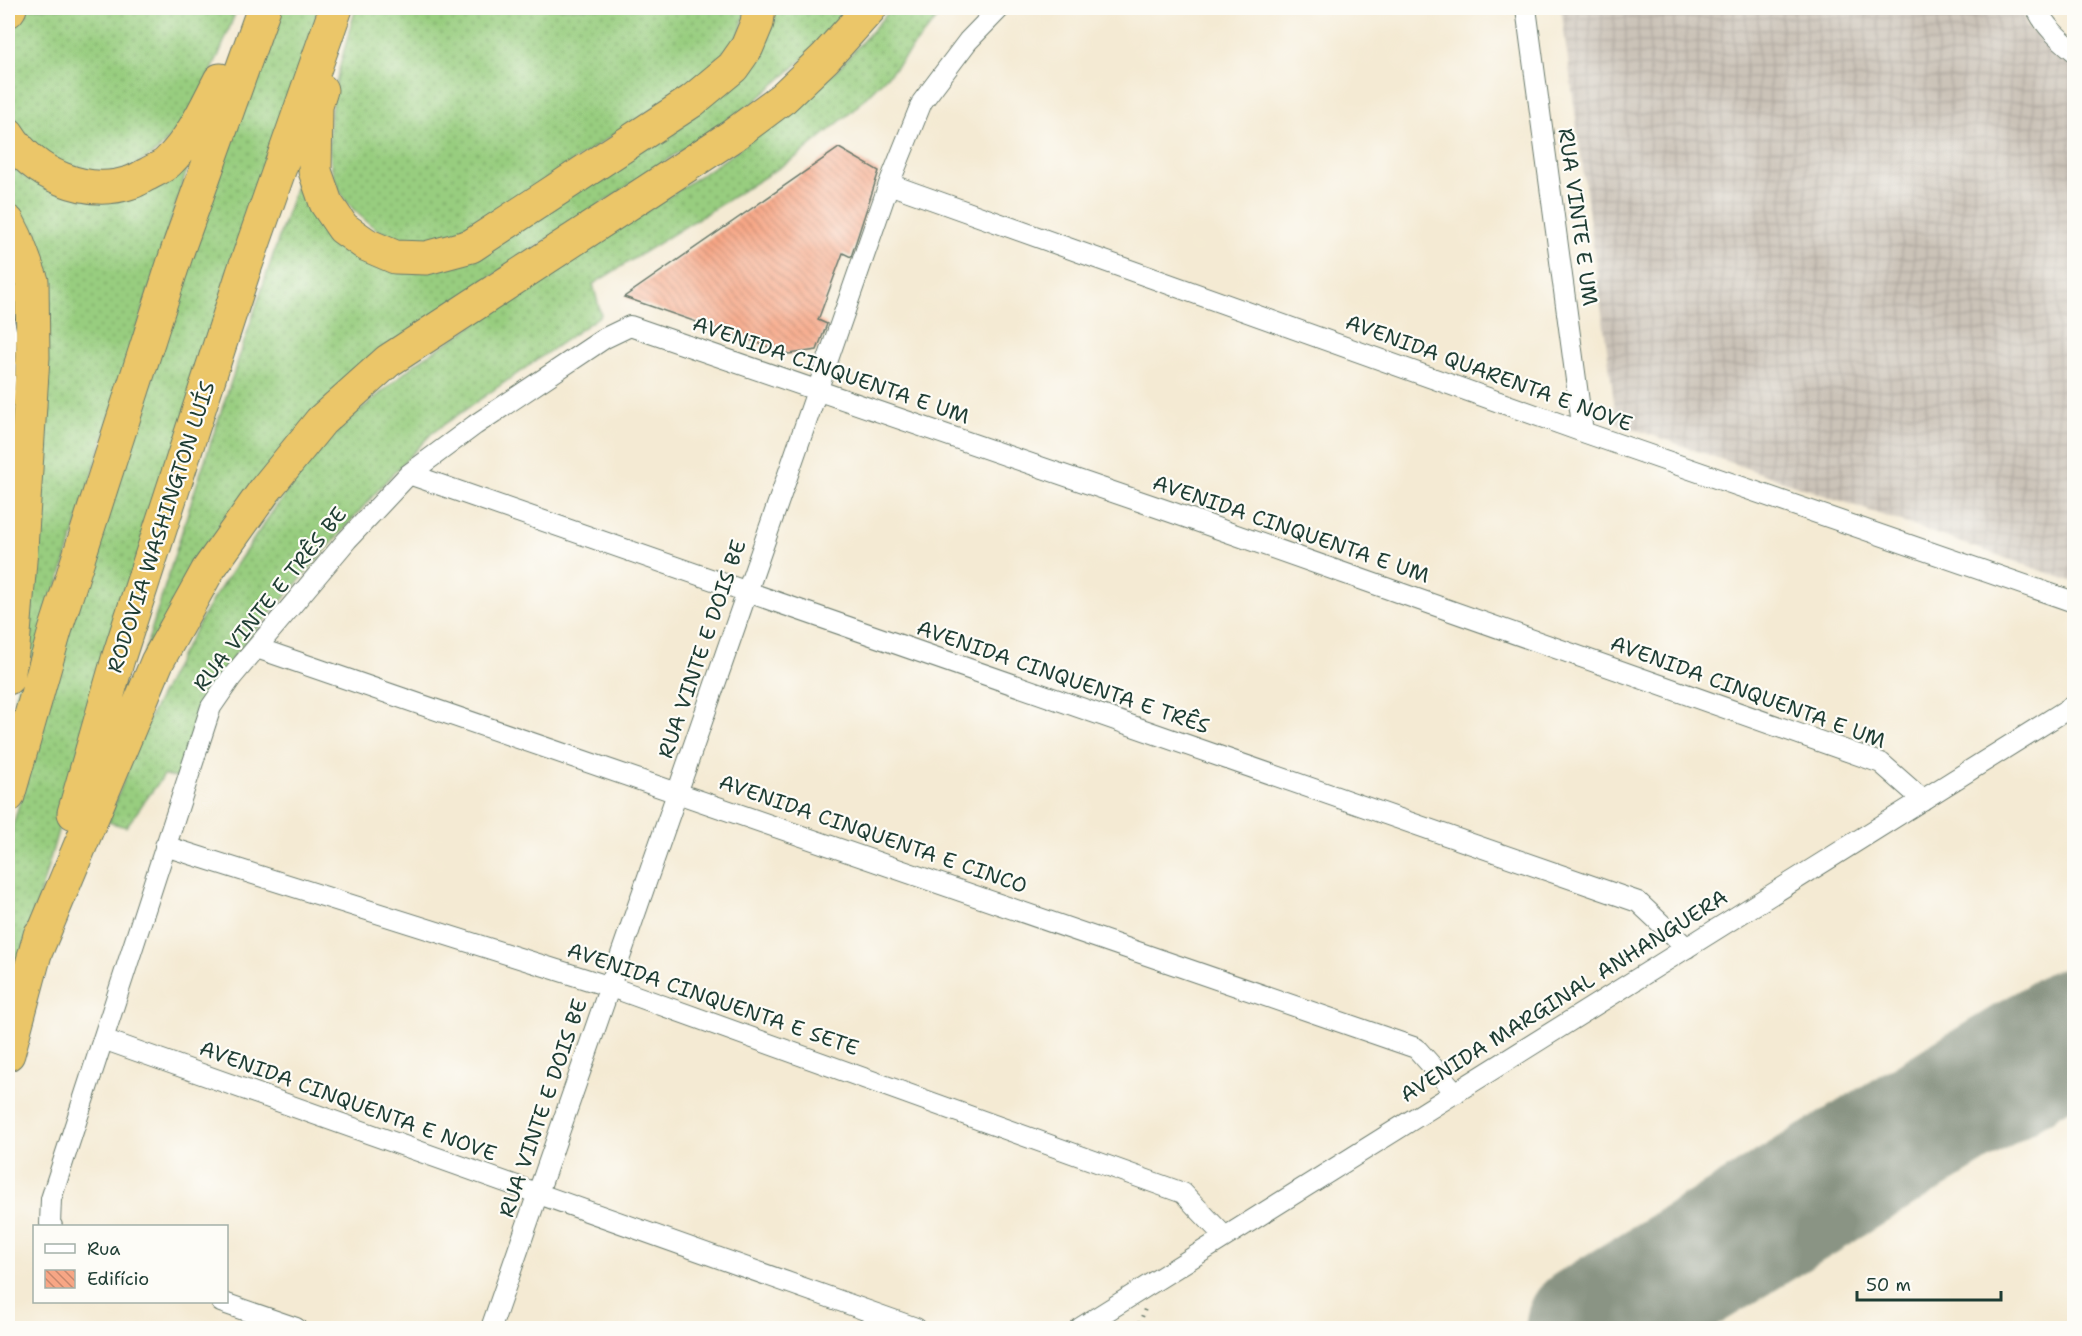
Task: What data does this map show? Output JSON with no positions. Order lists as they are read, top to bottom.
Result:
{
  "streets": {
    "highway": ["RODOVIA WASHINGTON LUÍS"],
    "street": [
      "RUA VINTE E UM",
      "AVENIDA CINQUENTA E UM",
      "AVENIDA QUARENTA E NOVE",
      "RUA VINTE E TRÊS BE",
      "RUA VINTE E DOIS BE",
      "AVENIDA CINQUENTA E TRÊS",
      "AVENIDA CINQUENTA E CINCO",
      "AVENIDA MARGINAL ANHANGUERA",
      "AVENIDA CINQUENTA E SETE",
      "AVENIDA CINQUENTA E NOVE"
    ]
  },
  "crossings": [
    ["RUA VINTE E UM", "AVENIDA QUARENTA E NOVE"],
    ["AVENIDA CINQUENTA E UM", "RUA VINTE E TRÊS BE"],
    ["AVENIDA CINQUENTA E UM", "RUA VINTE E DOIS BE"],
    ["AVENIDA CINQUENTA E UM", "AVENIDA MARGINAL ANHANGUERA"],
    ["AVENIDA QUARENTA E NOVE", "RUA VINTE E DOIS BE"],
    ["RUA VINTE E TRÊS BE", "AVENIDA CINQUENTA E TRÊS"],
    ["RUA VINTE E TRÊS BE", "AVENIDA CINQUENTA E CINCO"],
    ["RUA VINTE E TRÊS BE", "AVENIDA CINQUENTA E SETE"],
    ["RUA VINTE E TRÊS BE", "AVENIDA CINQUENTA E NOVE"],
    ["RUA VINTE E DOIS BE", "AVENIDA CINQUENTA E TRÊS"],
    ["RUA VINTE E DOIS BE", "AVENIDA CINQUENTA E CINCO"],
    ["RUA VINTE E DOIS BE", "AVENIDA CINQUENTA E SETE"],
    ["RUA VINTE E DOIS BE", "AVENIDA CINQUENTA E NOVE"],
    ["AVENIDA CINQUENTA E TRÊS", "AVENIDA MARGINAL ANHANGUERA"],
    ["AVENIDA CINQUENTA E CINCO", "AVENIDA MARGINAL ANHANGUERA"],
    ["AVENIDA MARGINAL ANHANGUERA", "AVENIDA CINQUENTA E SETE"]
  ],
  "legend": ["Rua", "Edifício"],
  "scale_bar": "50 m"
}
